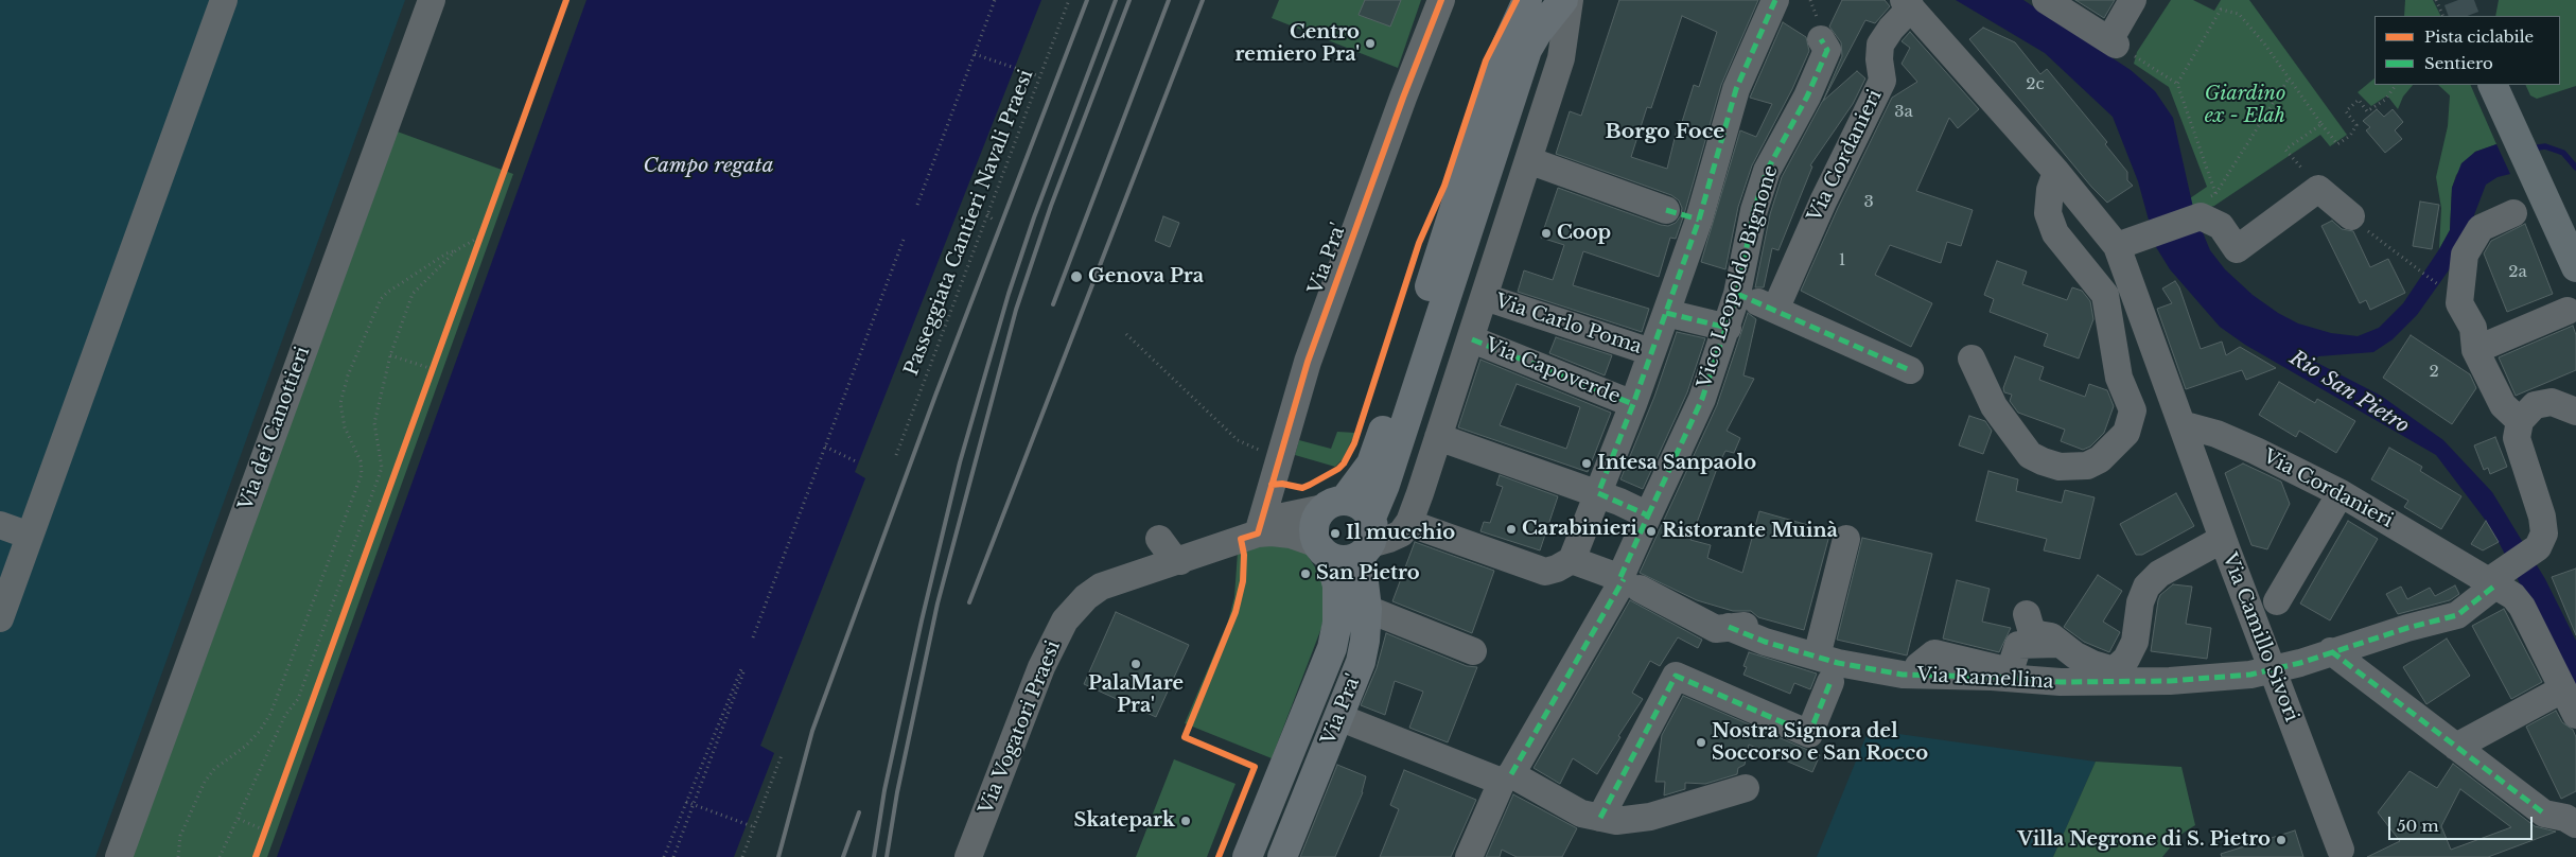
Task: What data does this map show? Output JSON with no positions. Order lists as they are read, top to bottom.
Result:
{
  "streets": {
    "main road": ["Via Pra'"],
    "street": [
      "Via Cordanieri",
      "Vico Leopoldo Bignone",
      "Via Carlo Poma",
      "Via Capoverde",
      "Via dei Canottieri",
      "Via Camillo Sivori",
      "Via Ramellina",
      "Via Vogatori Praesi"
    ],
    "path": ["Passeggiata Cantieri Navali Praesi"]
  },
  "crossings": [
    ["Via Cordanieri", "Via Camillo Sivori"],
    ["Via Cordanieri", "Via Ramellina"],
    ["Via Pra'", "Via Vogatori Praesi"],
    ["Vico Leopoldo Bignone", "Via Ramellina"],
    ["Via Camillo Sivori", "Via Ramellina"]
  ],
  "districts": ["Borgo Foce"],
  "water": ["Campo regata", "Rio San Pietro"],
  "parks": ["Giardino ex - Elah"],
  "places": [
    "Centro remiero Pra'",
    "Coop",
    "Genova Pra",
    "Intesa Sanpaolo",
    "Carabinieri",
    "Ristorante Muinà",
    "Il mucchio",
    "San Pietro",
    "PalaMare Pra'",
    "Nostra Signora del Soccorso e San Rocco",
    "Skatepark",
    "Villa Negrone di S. Pietro"
  ],
  "house_numbers": [
    "2c",
    "3a",
    "3",
    "1",
    "2a",
    "2"
  ],
  "legend": ["Pista ciclabile", "Sentiero"],
  "scale_bar": "50 m"
}
